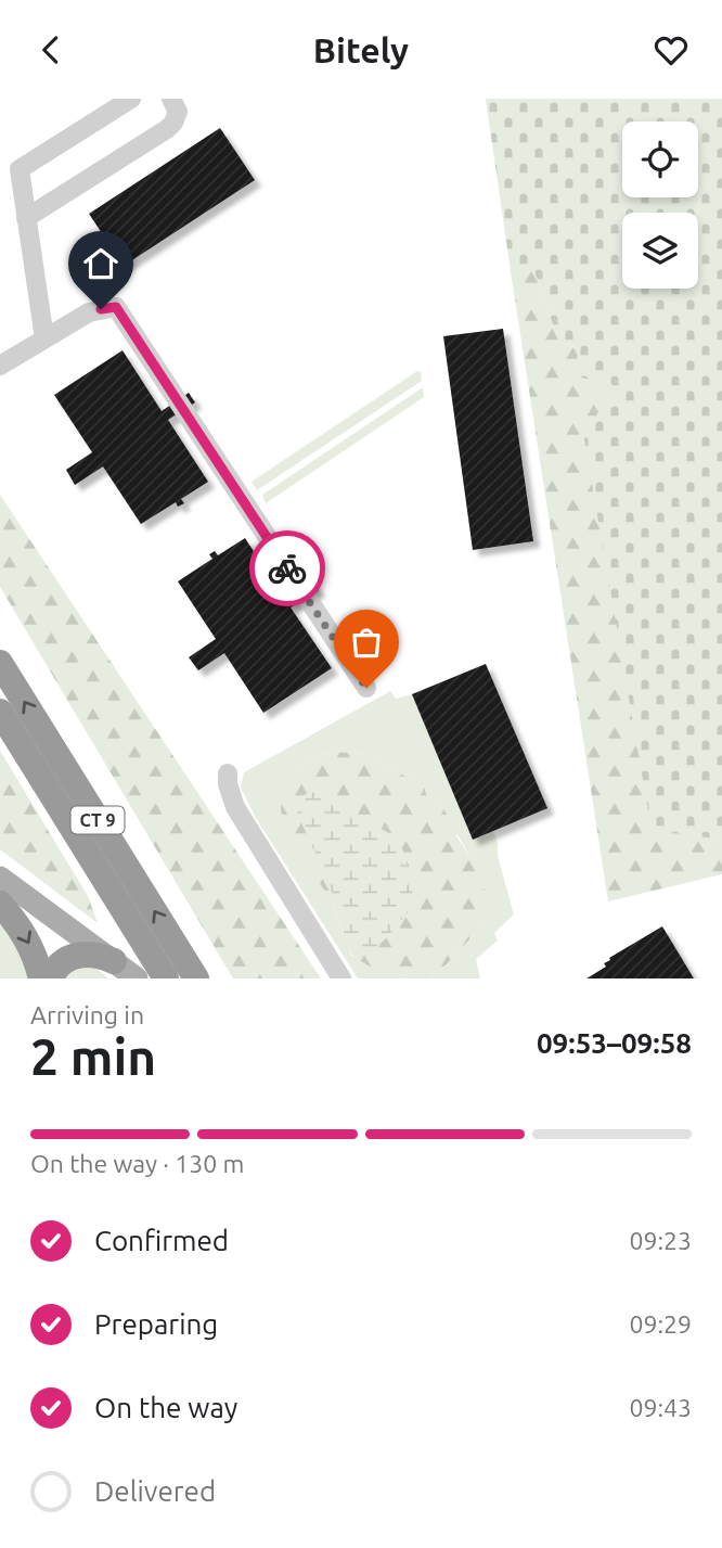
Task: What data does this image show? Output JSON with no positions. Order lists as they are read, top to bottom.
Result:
{
  "streets": {
    "highway": ["CT 9"]
  },
  "page": {
    "header": "Bitely",
    "heading": ["2 min", "Arriving in", "09:53–09:58"],
    "bar": "On the way · 130 m",
    "list": [
      ["Confirmed", "09:23"],
      ["Preparing", "09:29"],
      ["On the way", "09:43"],
      "Delivered"
    ]
  }
}
